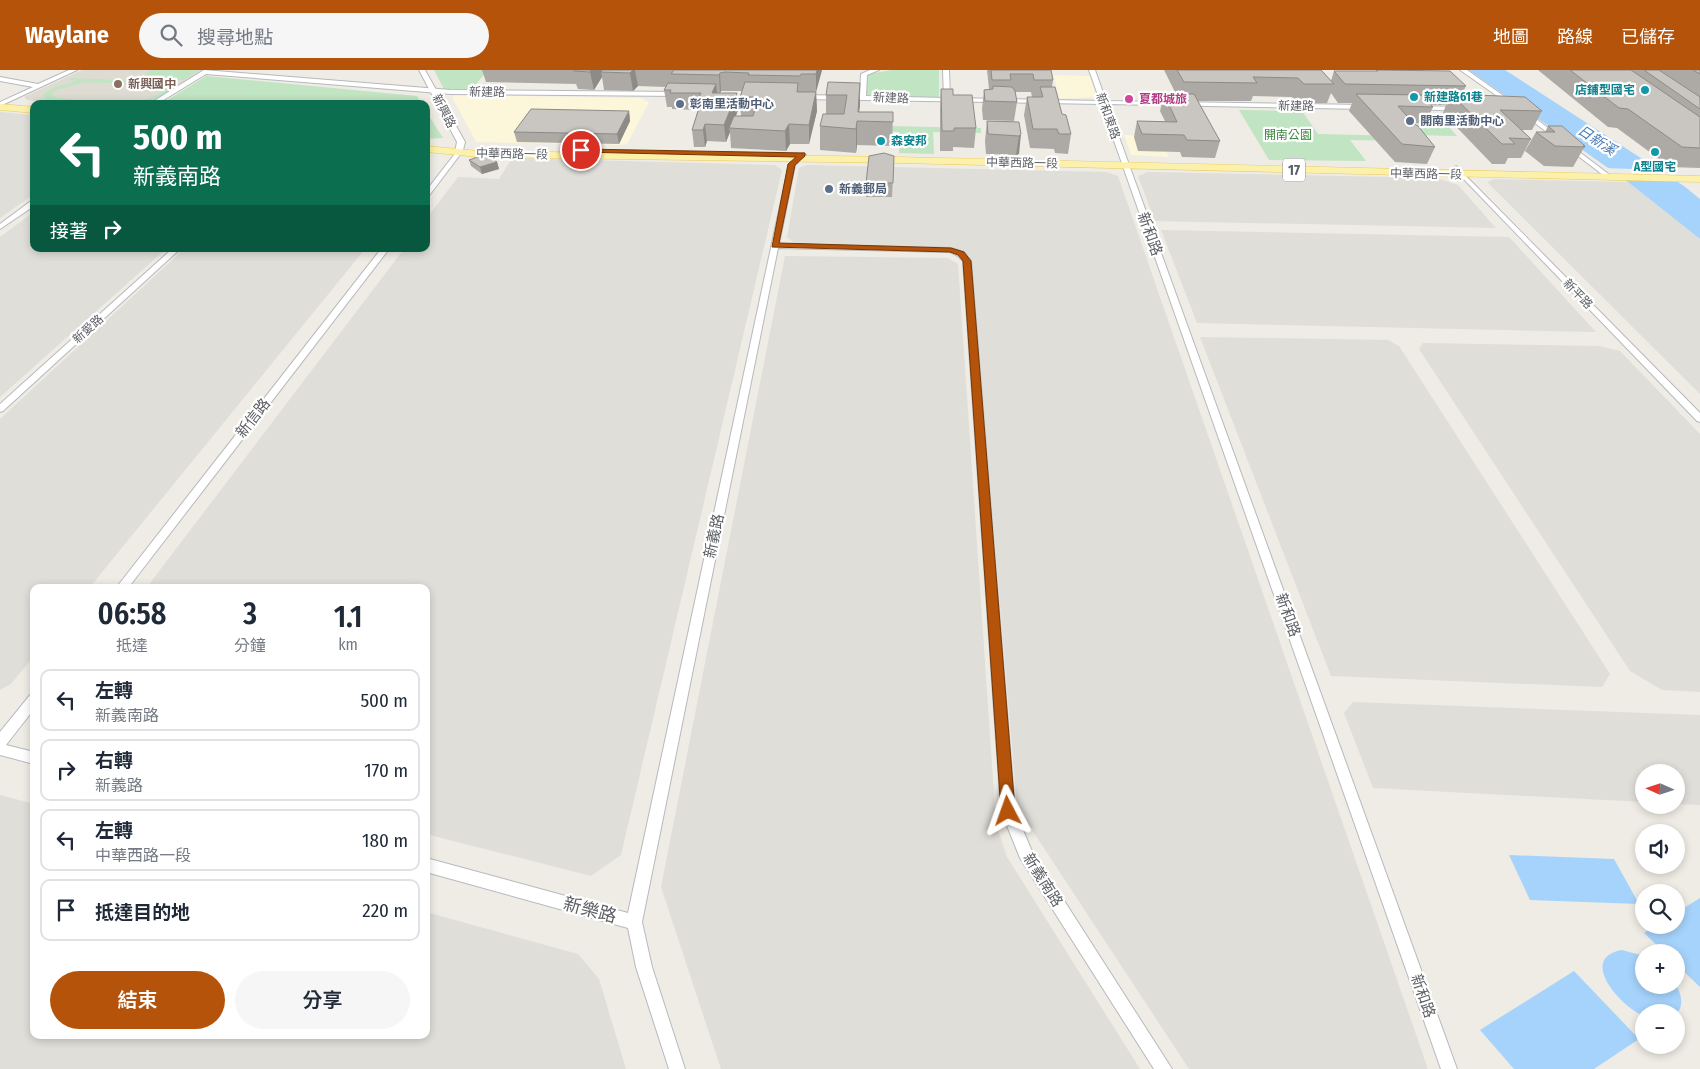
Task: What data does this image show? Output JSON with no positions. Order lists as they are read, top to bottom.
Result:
{
  "streets": {
    "main road": ["中華西路一段", "17"],
    "street": [
      "新建路",
      "新興路",
      "新和東路",
      "新和路",
      "新平路",
      "新愛路",
      "新信路",
      "新義路",
      "新義南路",
      "新樂路"
    ]
  },
  "crossings": [
    ["新建路", "新興路"],
    ["新建路", "新和東路"],
    ["新興路", "中華西路一段"],
    ["新和東路", "中華西路一段"],
    ["新和東路", "新和路"],
    ["中華西路一段", "17"],
    ["中華西路一段", "新和路"],
    ["中華西路一段", "新平路"],
    ["中華西路一段", "新義路"],
    ["新義路", "新義南路"],
    ["新義路", "新樂路"]
  ],
  "water": ["日新溪"],
  "parks": ["開南公園"],
  "places": [
    "新興國中",
    "店鋪型國宅",
    "新建路61巷",
    "夏都城旅",
    "彰南里活動中心",
    "開南里活動中心",
    "森安邦",
    "A型國宅",
    "新義郵局"
  ],
  "north": "left",
  "page": {
    "header": "Waylane",
    "search": "搜尋地點",
    "nav": ["地圖", "路線", "已儲存"],
    "turn": ["500 m", "新義南路"],
    "then": "接著",
    "eta": [
      "06:58",
      "抵達",
      "3",
      "分鐘",
      "1.1",
      "km"
    ],
    "list": [
      {
        "name": "左轉",
        "note": "新義南路",
        "value": "500 m"
      },
      {
        "name": "右轉",
        "note": "新義路",
        "value": "170 m"
      },
      {
        "name": "左轉",
        "note": "中華西路一段",
        "value": "180 m"
      },
      {
        "name": "抵達目的地",
        "value": "220 m"
      }
    ],
    "map_buttons": ["+", "−"],
    "buttons": ["結束", "分享"]
  }
}
